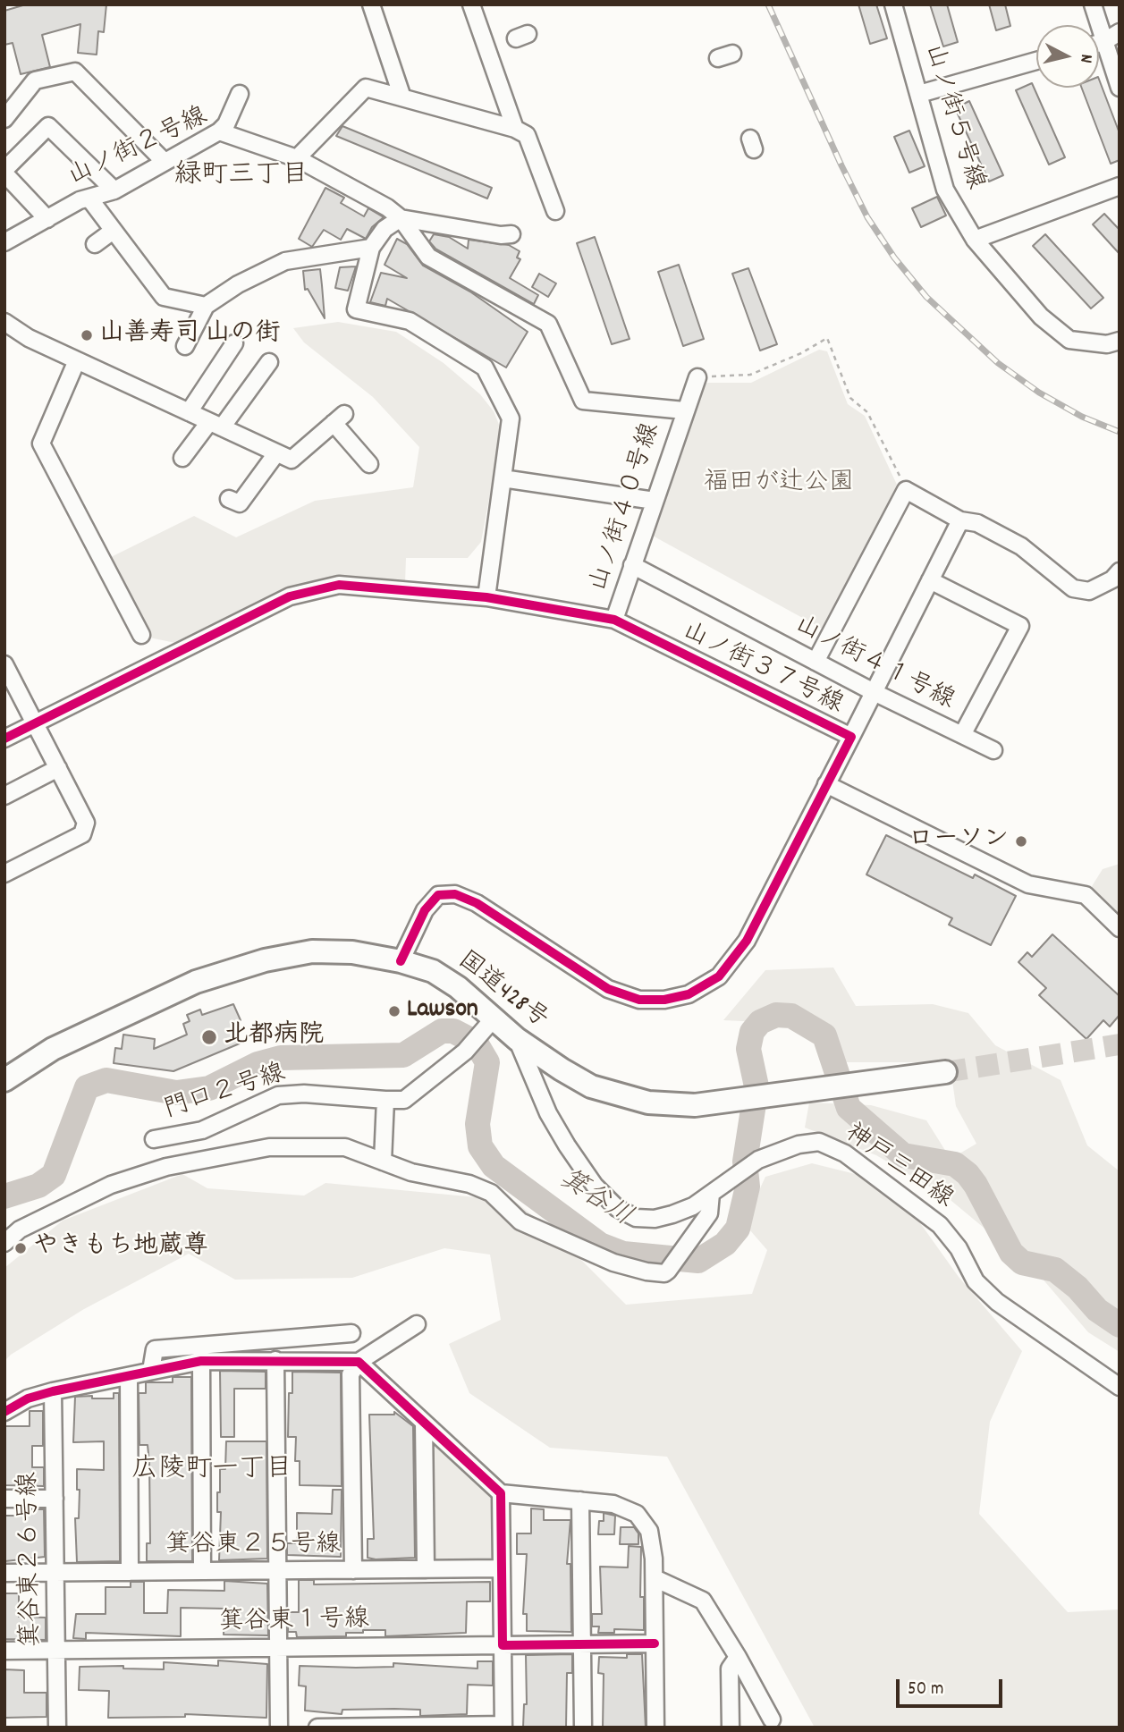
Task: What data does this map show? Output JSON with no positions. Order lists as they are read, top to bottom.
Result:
{
  "streets": {
    "highway": ["国道428号"],
    "street": [
      "山ノ街５号線",
      "山ノ街２号線",
      "山ノ街４０号線",
      "山ノ街４１号線",
      "山ノ街３７号線",
      "門口２号線",
      "神戸三田線",
      "箕谷東２５号線",
      "箕谷東２６号線",
      "箕谷東１号線"
    ]
  },
  "crossings": [
    ["山ノ街２号線", "山ノ街４０号線"],
    ["山ノ街４０号線", "山ノ街４１号線"],
    ["山ノ街４０号線", "山ノ街３７号線"],
    ["山ノ街４１号線", "山ノ街３７号線"],
    ["山ノ街３７号線", "国道428号"],
    ["国道428号", "門口２号線"],
    ["国道428号", "神戸三田線"],
    ["箕谷東２５号線", "箕谷東２６号線"],
    ["箕谷東２６号線", "箕谷東１号線"]
  ],
  "districts": ["緑町三丁目", "広陵町一丁目"],
  "water": ["箕谷川"],
  "parks": ["福田が辻公園"],
  "places": [
    "山善寿司 山の街",
    "ローソン",
    "Lawson",
    "北都病院",
    "やきもち地蔵尊"
  ],
  "scale_bar": "50 m",
  "north": "right"
}
